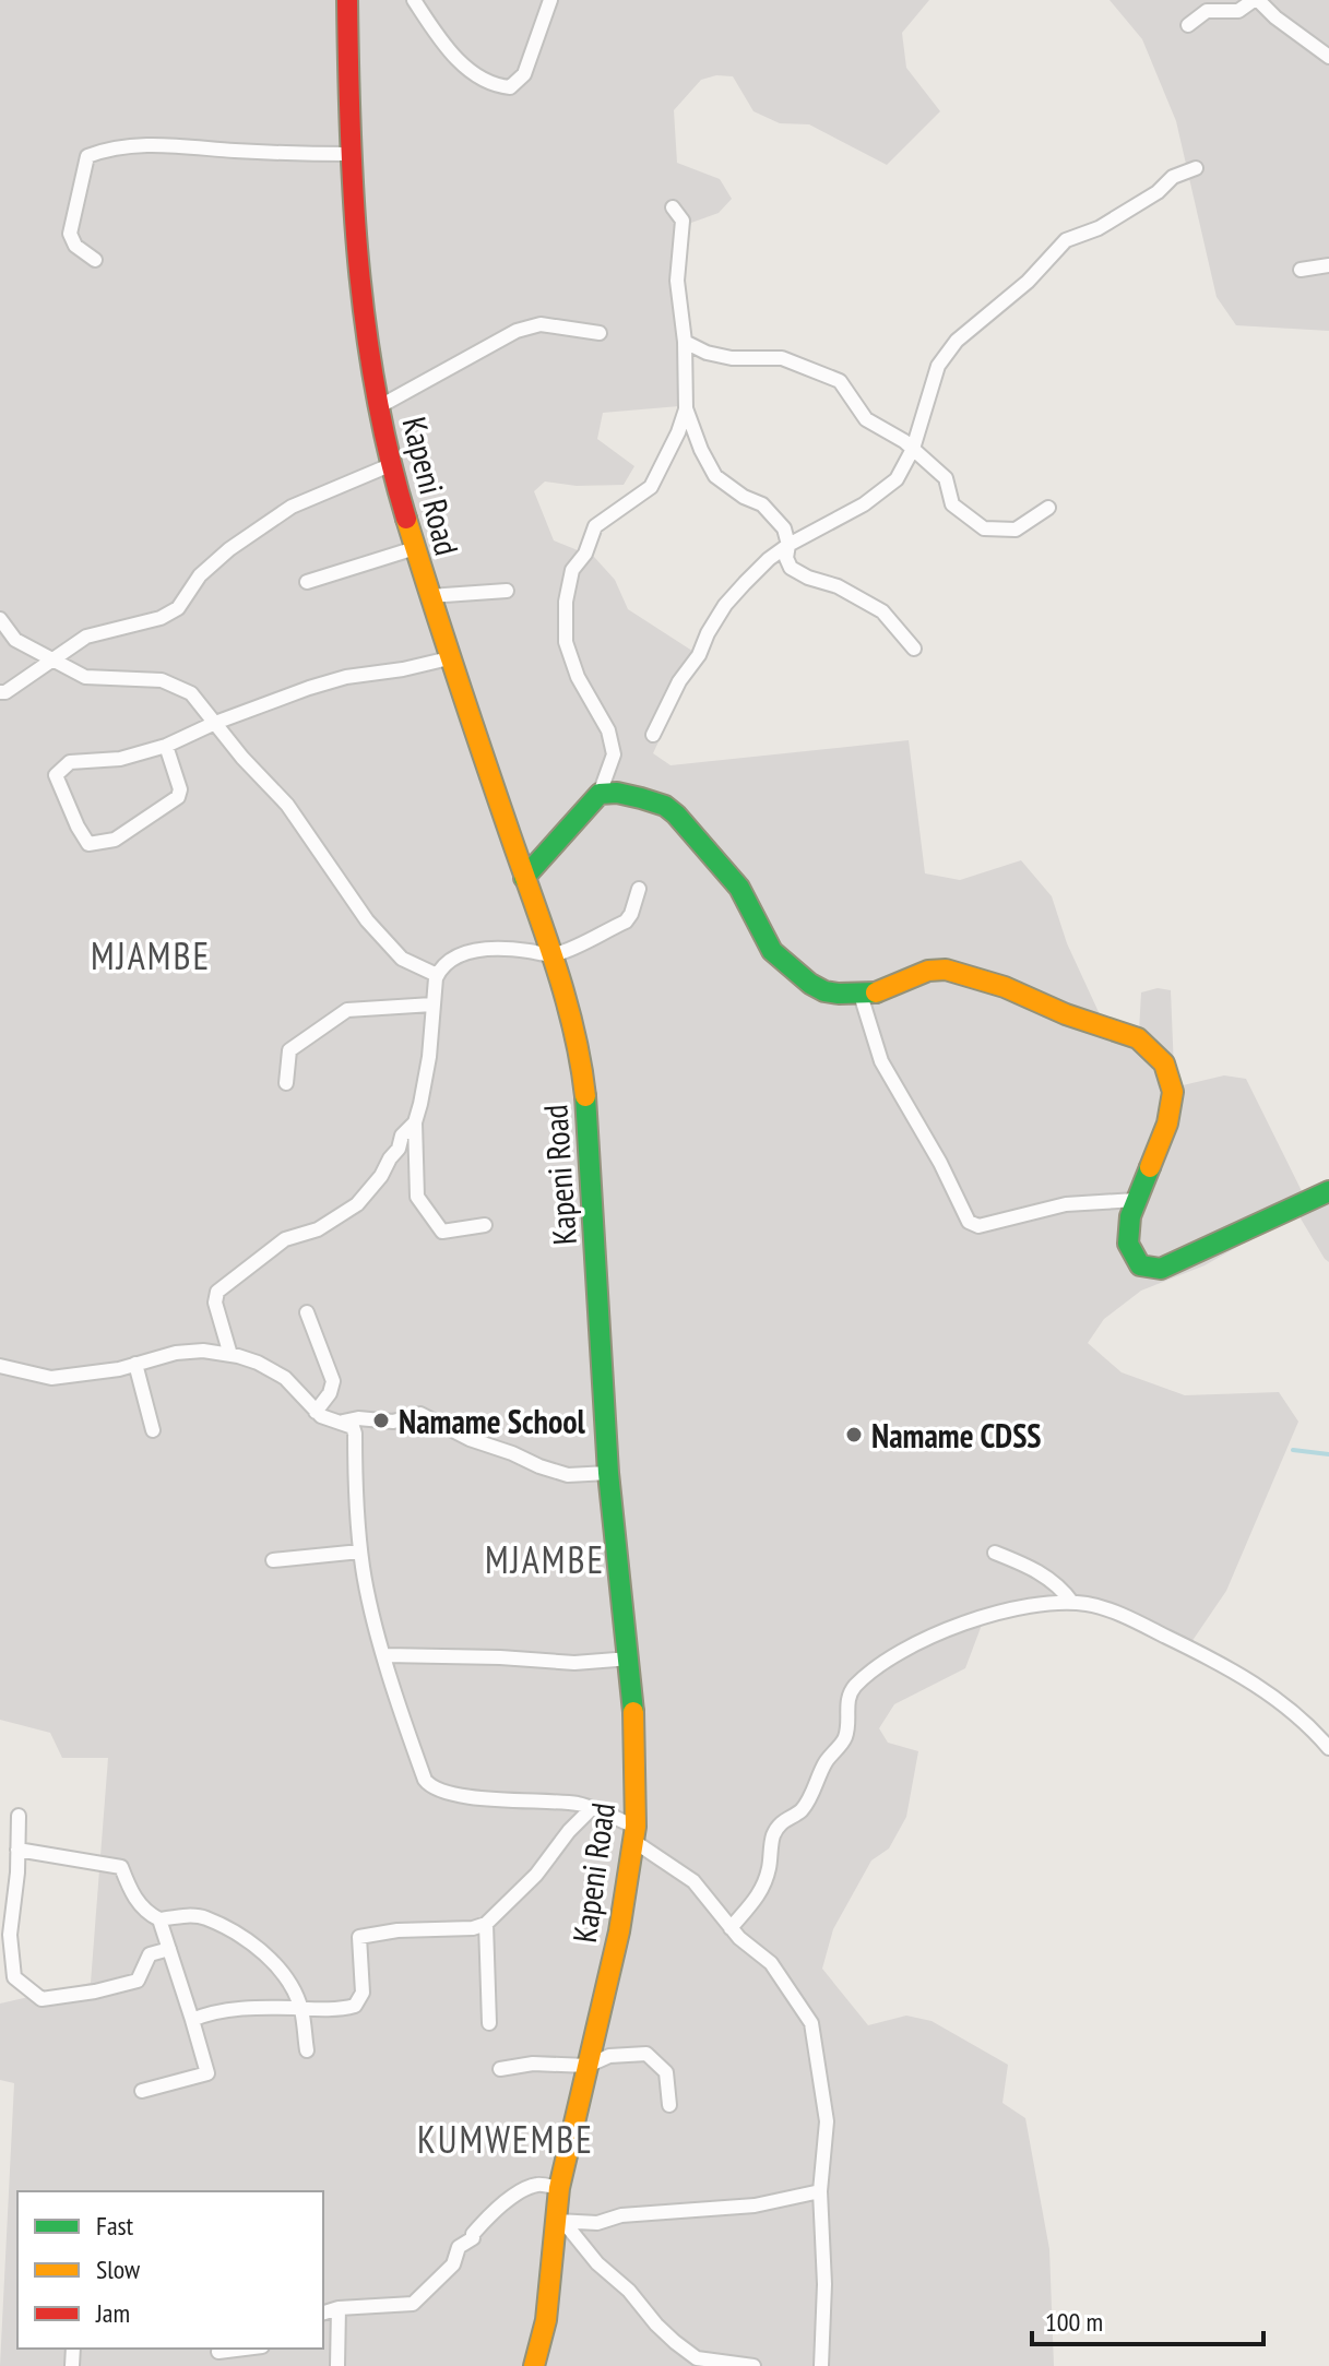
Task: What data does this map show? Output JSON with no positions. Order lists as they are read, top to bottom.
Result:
{
  "streets": {
    "main road": ["Kapeni Road"]
  },
  "districts": ["MJAMBE", "MJAMBE", "KUMWEMBE"],
  "places": ["Namame School", "Namame CDSS"],
  "legend": ["Fast", "Slow", "Jam"],
  "scale_bar": "100 m"
}
